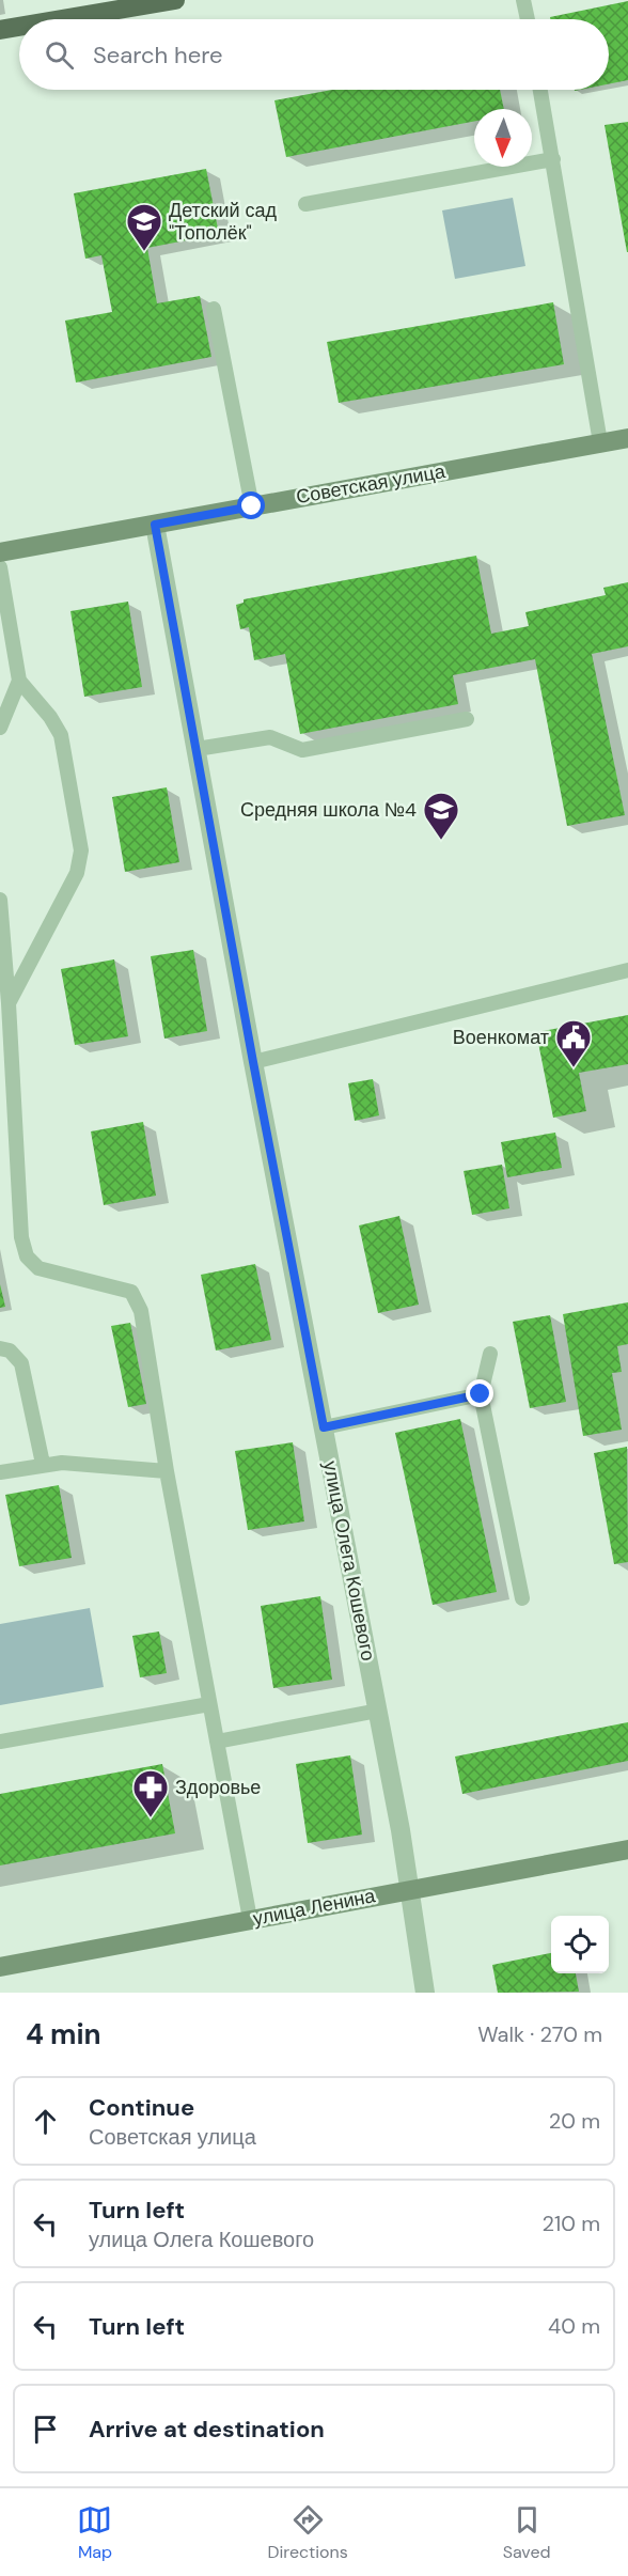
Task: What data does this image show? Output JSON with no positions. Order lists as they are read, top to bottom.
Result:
{
  "streets": {
    "street": ["Советская улица", "улица Олега Кошевого", "улица Ленина"]
  },
  "crossings": [
    ["Советская улица", "улица Олега Кошевого"],
    ["улица Олега Кошевого", "улица Ленина"]
  ],
  "places": {
    "school or university": ["Детский сад \"Тополёк\"", "Средняя школа №4"],
    "public building": ["Военкомат"],
    "pharmacy": ["Здоровье"]
  },
  "north": "bottom",
  "page": {
    "search": "Search here",
    "heading": ["4 min", "Walk · 270 m"],
    "list": [
      ["Continue", "Советская улица", "20 m"],
      ["Turn left", "улица Олега Кошевого", "210 m"],
      ["Turn left", "40 m"],
      "Arrive at destination"
    ],
    "nav": ["Map", "Directions", "Saved"]
  }
}
